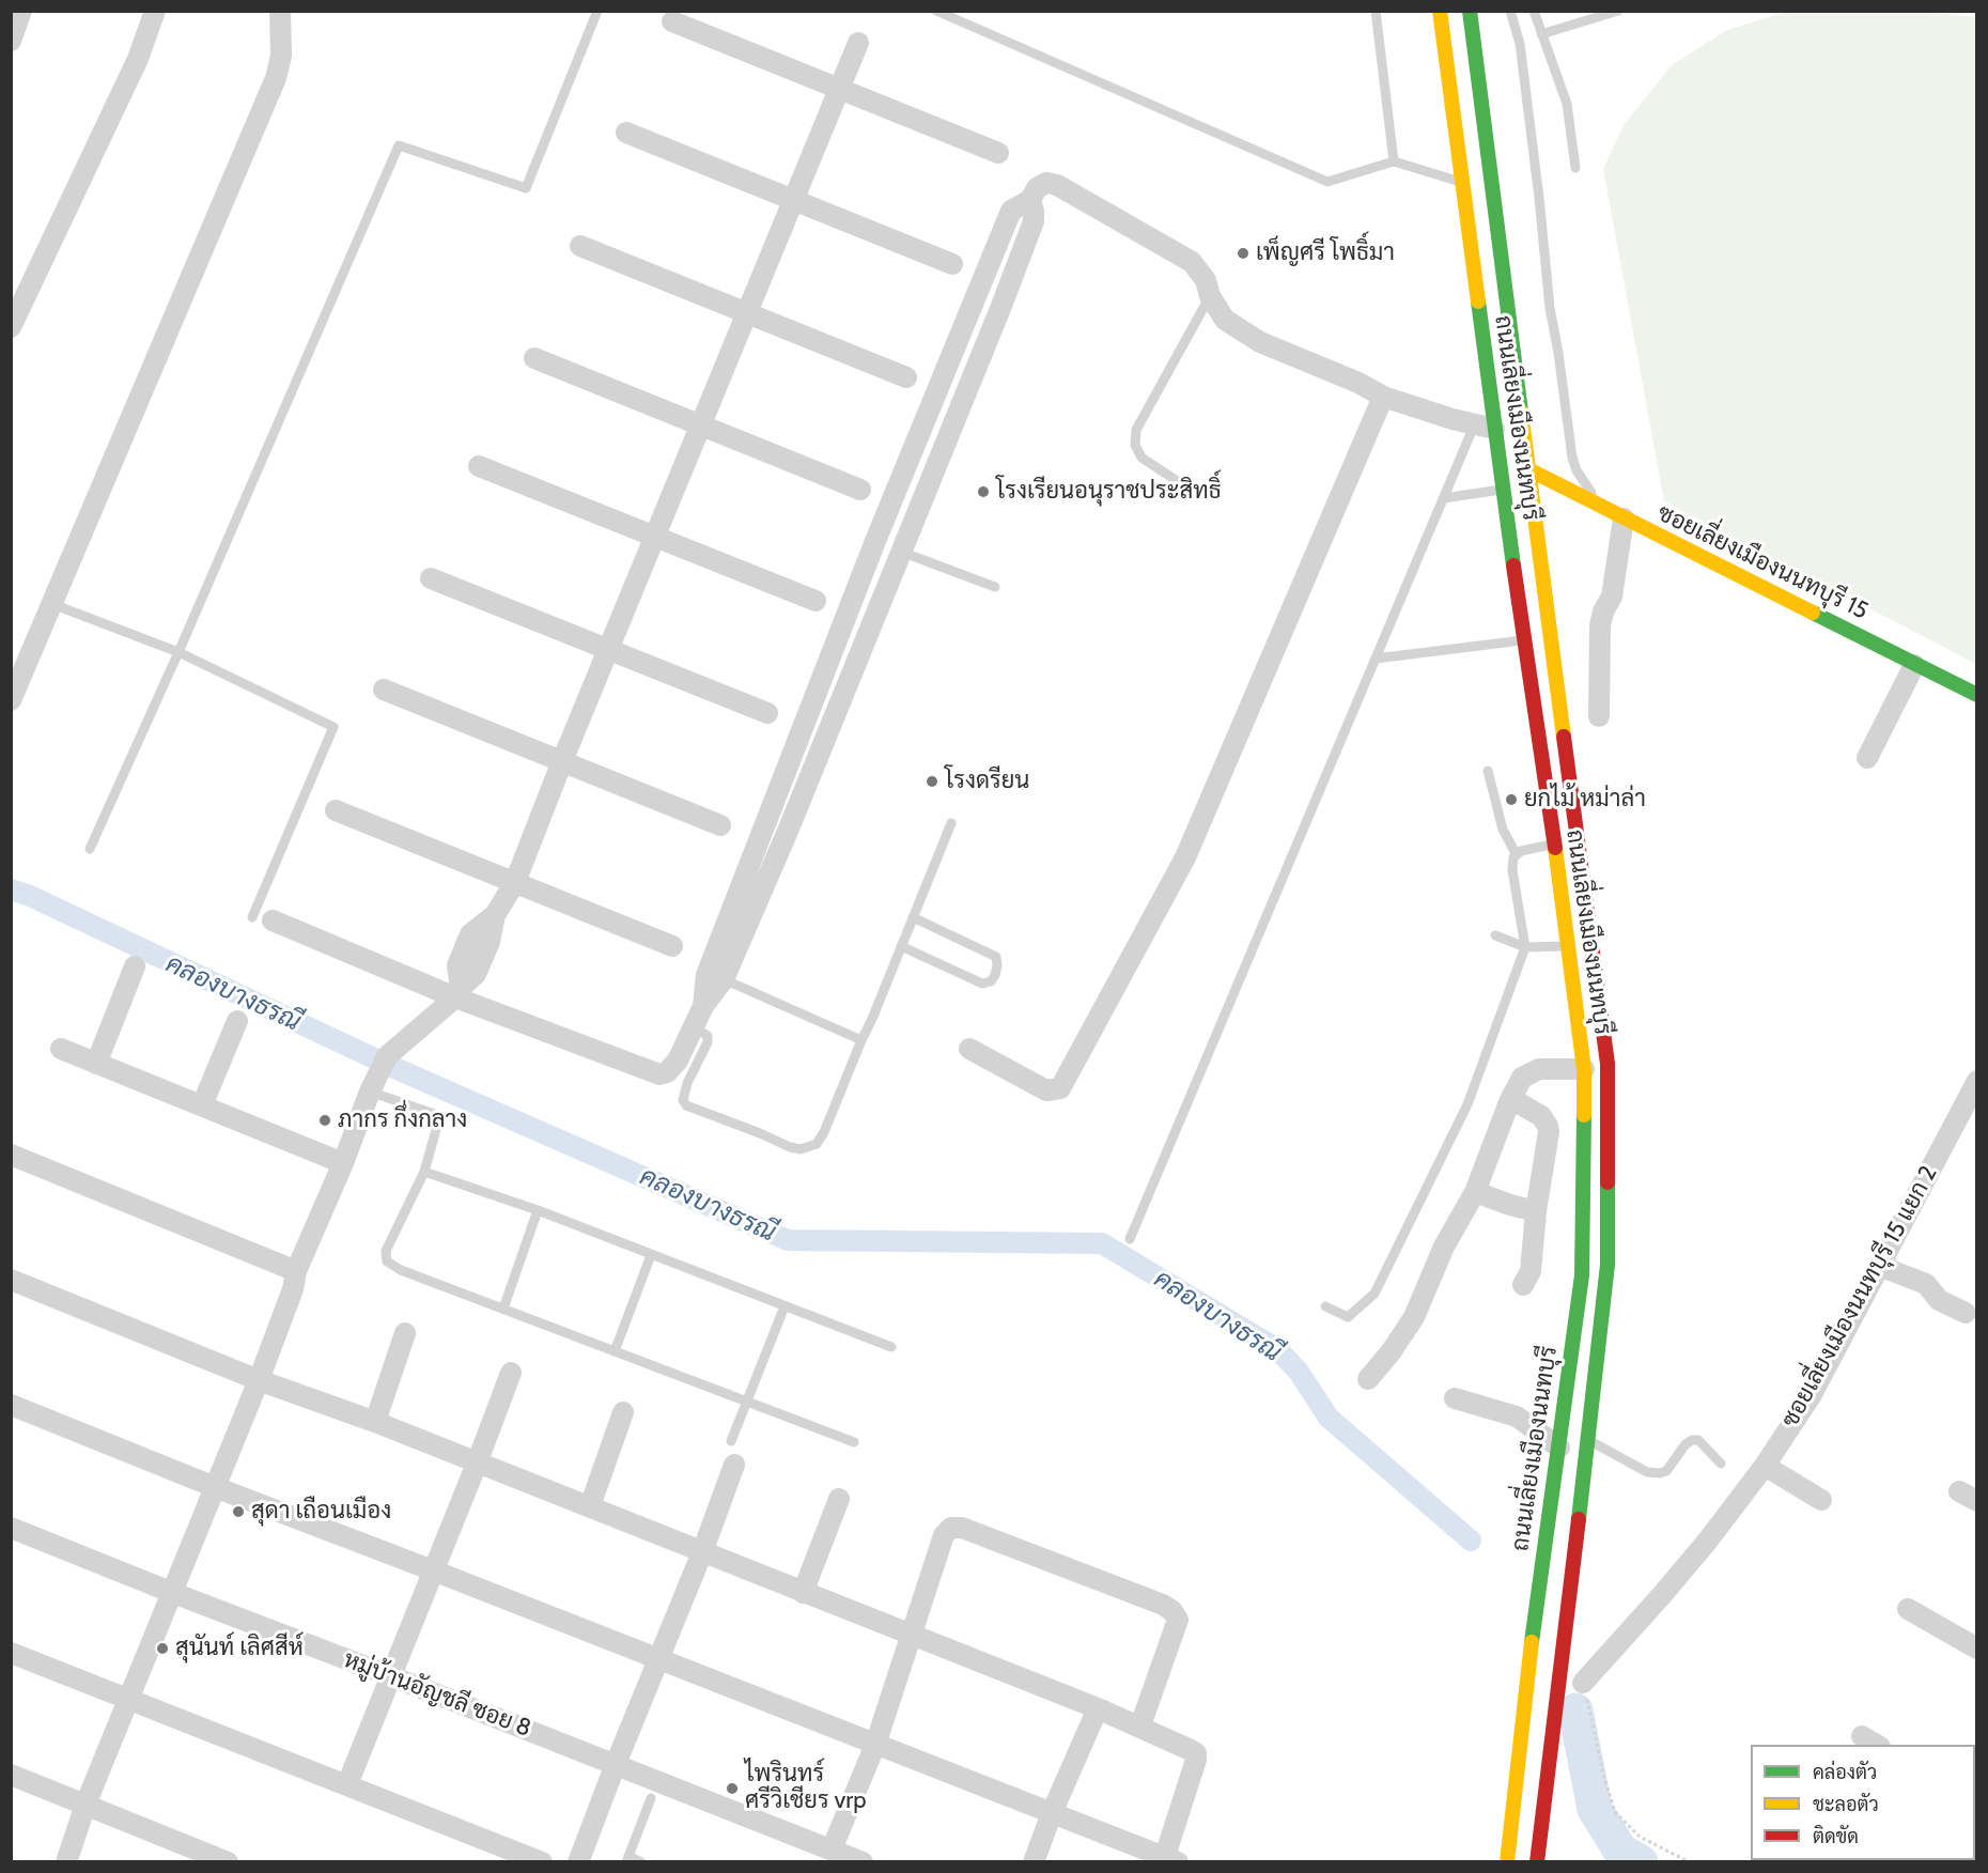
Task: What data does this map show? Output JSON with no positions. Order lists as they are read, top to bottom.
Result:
{
  "streets": {
    "main road": ["ถนนเลี่ยงเมืองนนทบุรี", "ซอยเลี่ยงเมืองนนทบุรี 15"],
    "street": ["ซอยเลี่ยงเมืองนนทบุรี 15 แยก 2", "หมู่บ้านอัญชลี ซอย 8"]
  },
  "crossings": [
    ["ถนนเลี่ยงเมืองนนทบุรี", "ซอยเลี่ยงเมืองนนทบุรี 15"]
  ],
  "water": ["คลองบางธรณี"],
  "places": [
    "เพ็ญศรี โพธิ์มา",
    "โรงเรียนอนุราชประสิทธิ์",
    "โรงดรียน",
    "ยกไม้ หม่าล่า",
    "ภากร กึ่งกลาง",
    "สุดา เถือนเมือง",
    "สุนันท์ เลิศสีห์",
    "ไพรินทร์ ศรีวิเชียร vrp"
  ],
  "legend": ["คล่องตัว", "ชะลอตัว", "ติดขัด"]
}
